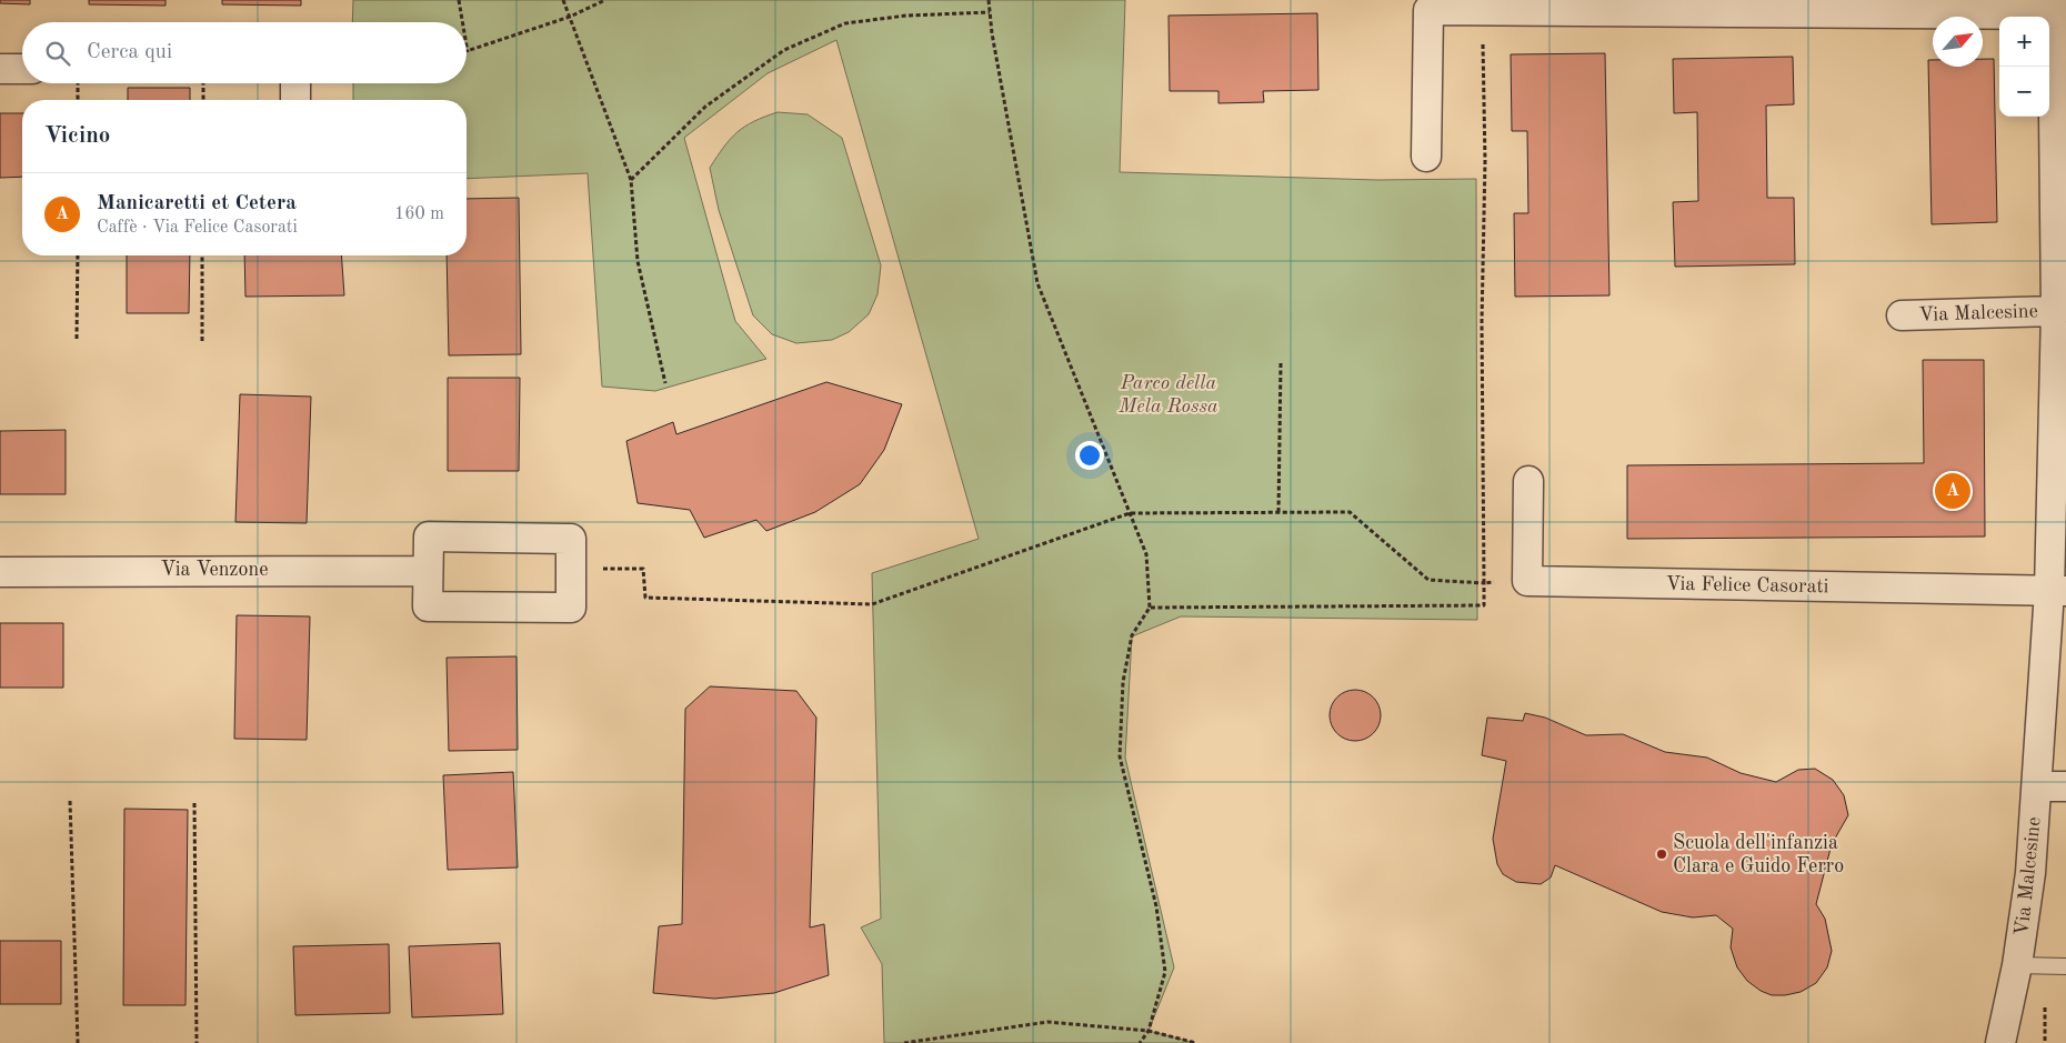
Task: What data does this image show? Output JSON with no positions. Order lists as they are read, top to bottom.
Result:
{
  "streets": {
    "street": ["Via Malcesine", "Via Venzone", "Via Felice Casorati"]
  },
  "crossings": [
    ["Via Malcesine", "Via Felice Casorati"]
  ],
  "parks": ["Parco della Mela Rossa"],
  "places": ["Scuola dell'infanzia Clara e Guido Ferro"],
  "north": "top right",
  "page": {
    "map_buttons": ["+", "−"],
    "search": "Cerca qui",
    "heading": "Vicino",
    "list": [
      {
        "mark": "A",
        "name": "Manicaretti et Cetera",
        "note": "Caffè · Via Felice Casorati",
        "value": "160 m"
      }
    ],
    "pins": "A"
  }
}
